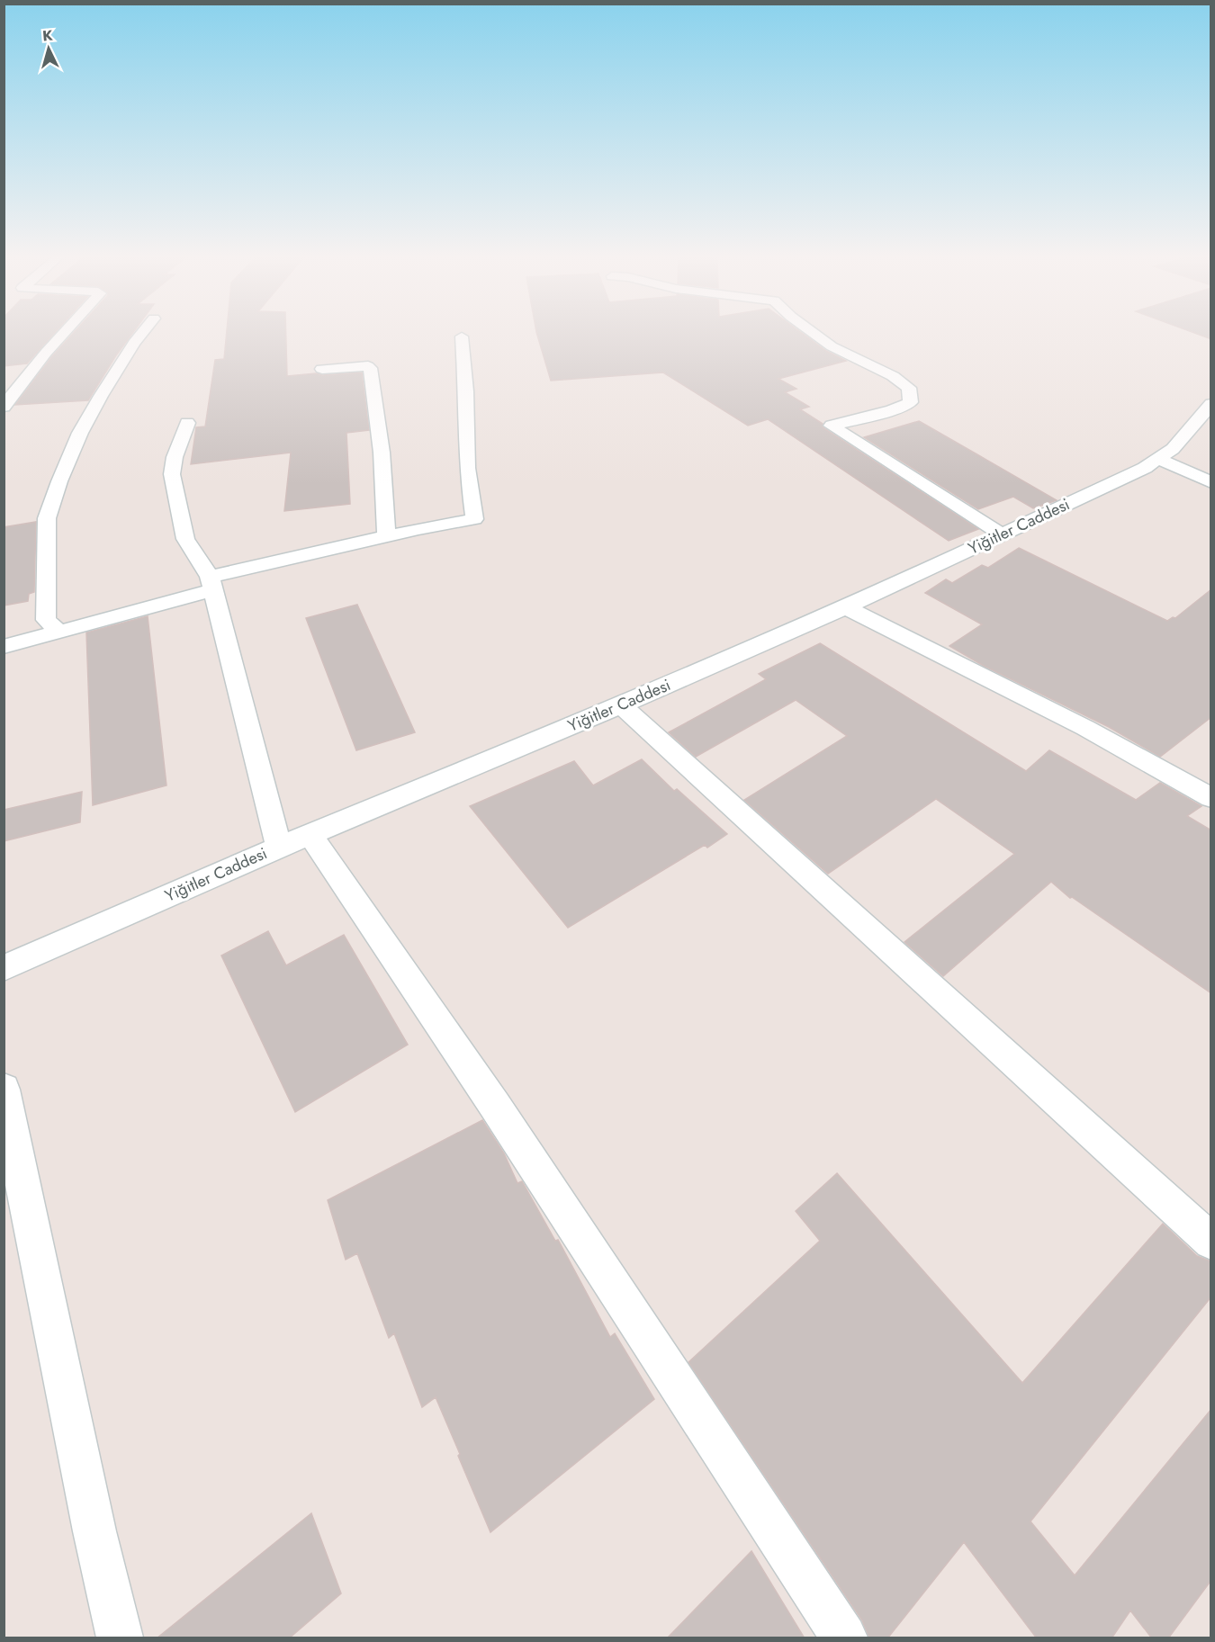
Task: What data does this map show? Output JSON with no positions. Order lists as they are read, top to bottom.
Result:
{
  "streets": {
    "street": ["Yiğitler Caddesi"]
  },
  "north": "top"
}
